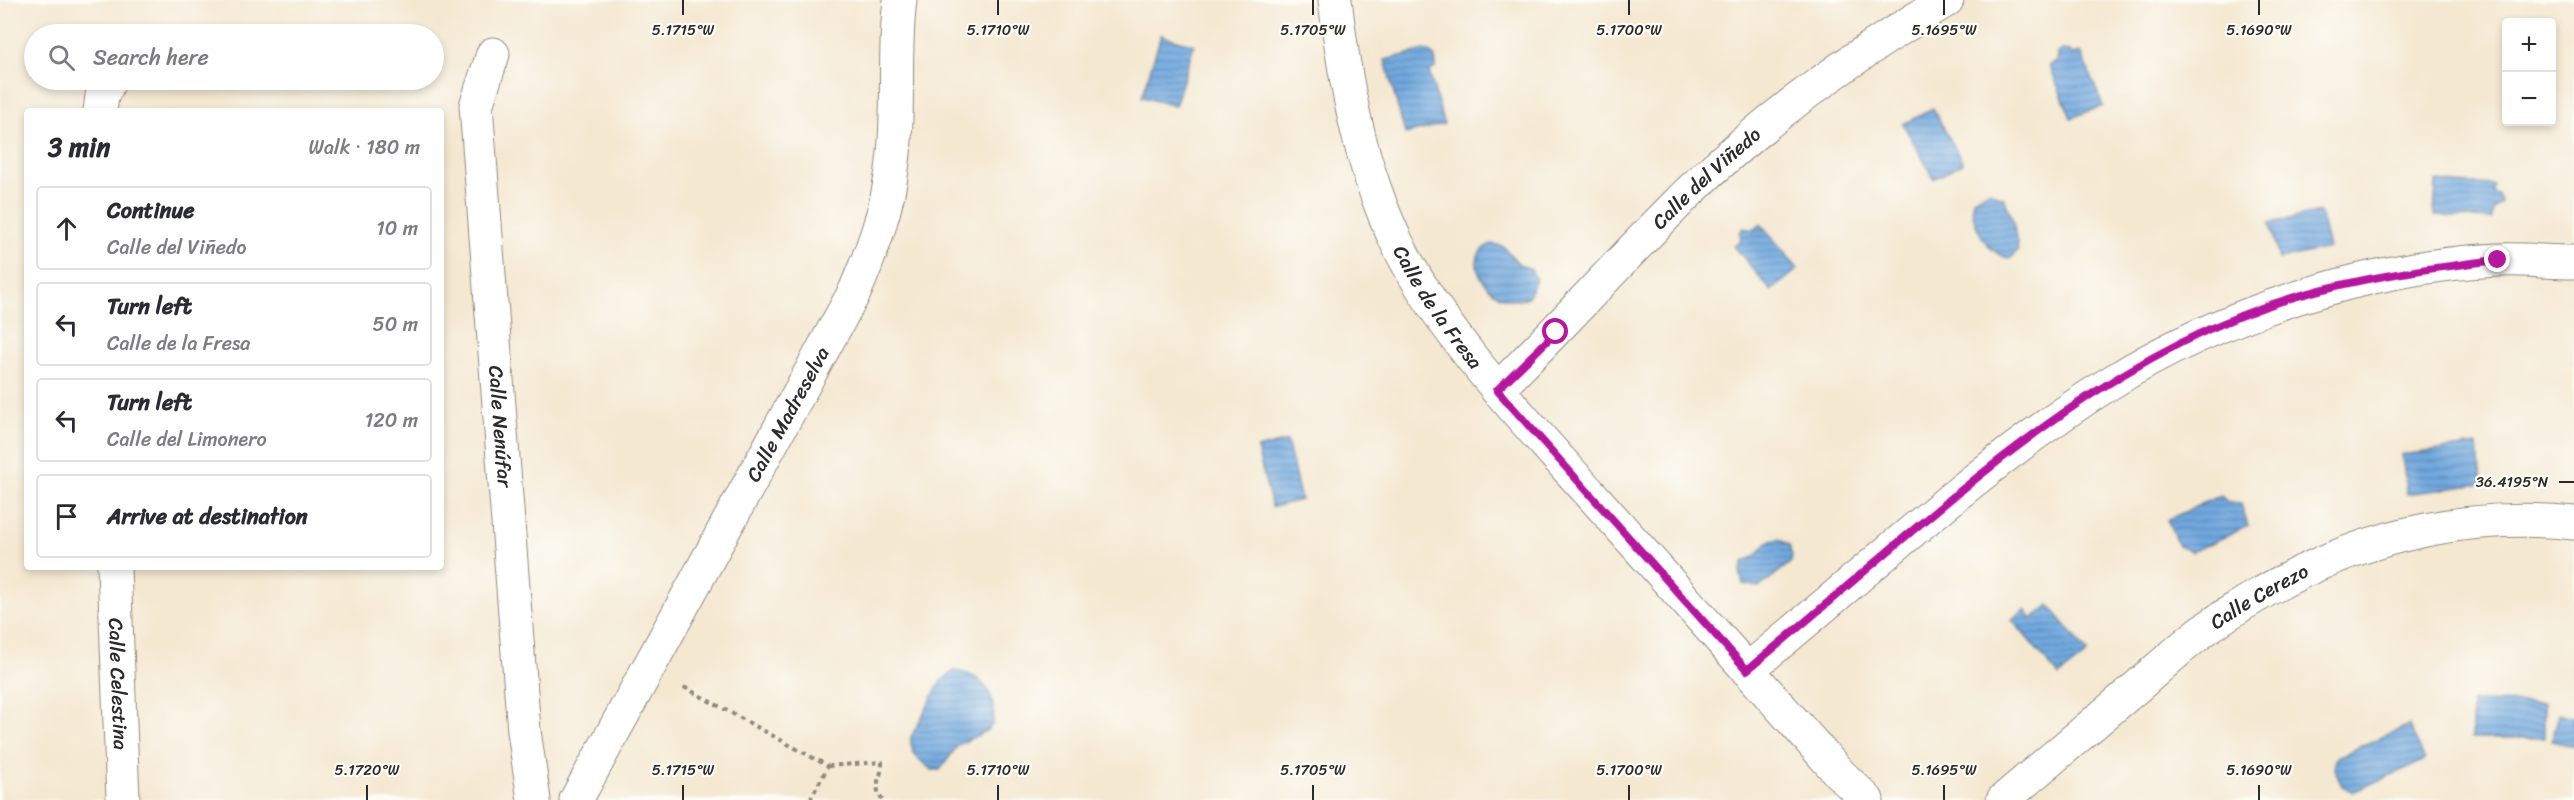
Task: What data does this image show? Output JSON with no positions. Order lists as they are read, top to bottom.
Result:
{
  "streets": {
    "street": [
      "Calle del Viñedo",
      "Calle de la Fresa",
      "Calle Madreselva",
      "Calle Nenúfar",
      "Calle Cerezo",
      "Calle Celestina"
    ]
  },
  "crossings": [
    ["Calle del Viñedo", "Calle de la Fresa"]
  ],
  "page": {
    "map_buttons": ["+", "−"],
    "search": "Search here",
    "heading": ["3 min", "Walk · 180 m"],
    "list": [
      ["Continue", "Calle del Viñedo", "10 m"],
      ["Turn left", "Calle de la Fresa", "50 m"],
      ["Turn left", "Calle del Limonero", "120 m"],
      "Arrive at destination"
    ]
  },
  "coordinates": [
    "5.1715°W",
    "5.1710°W",
    "5.1705°W",
    "5.1700°W",
    "5.1695°W",
    "5.1690°W",
    "36.4195°N",
    "5.1720°W"
  ]
}
